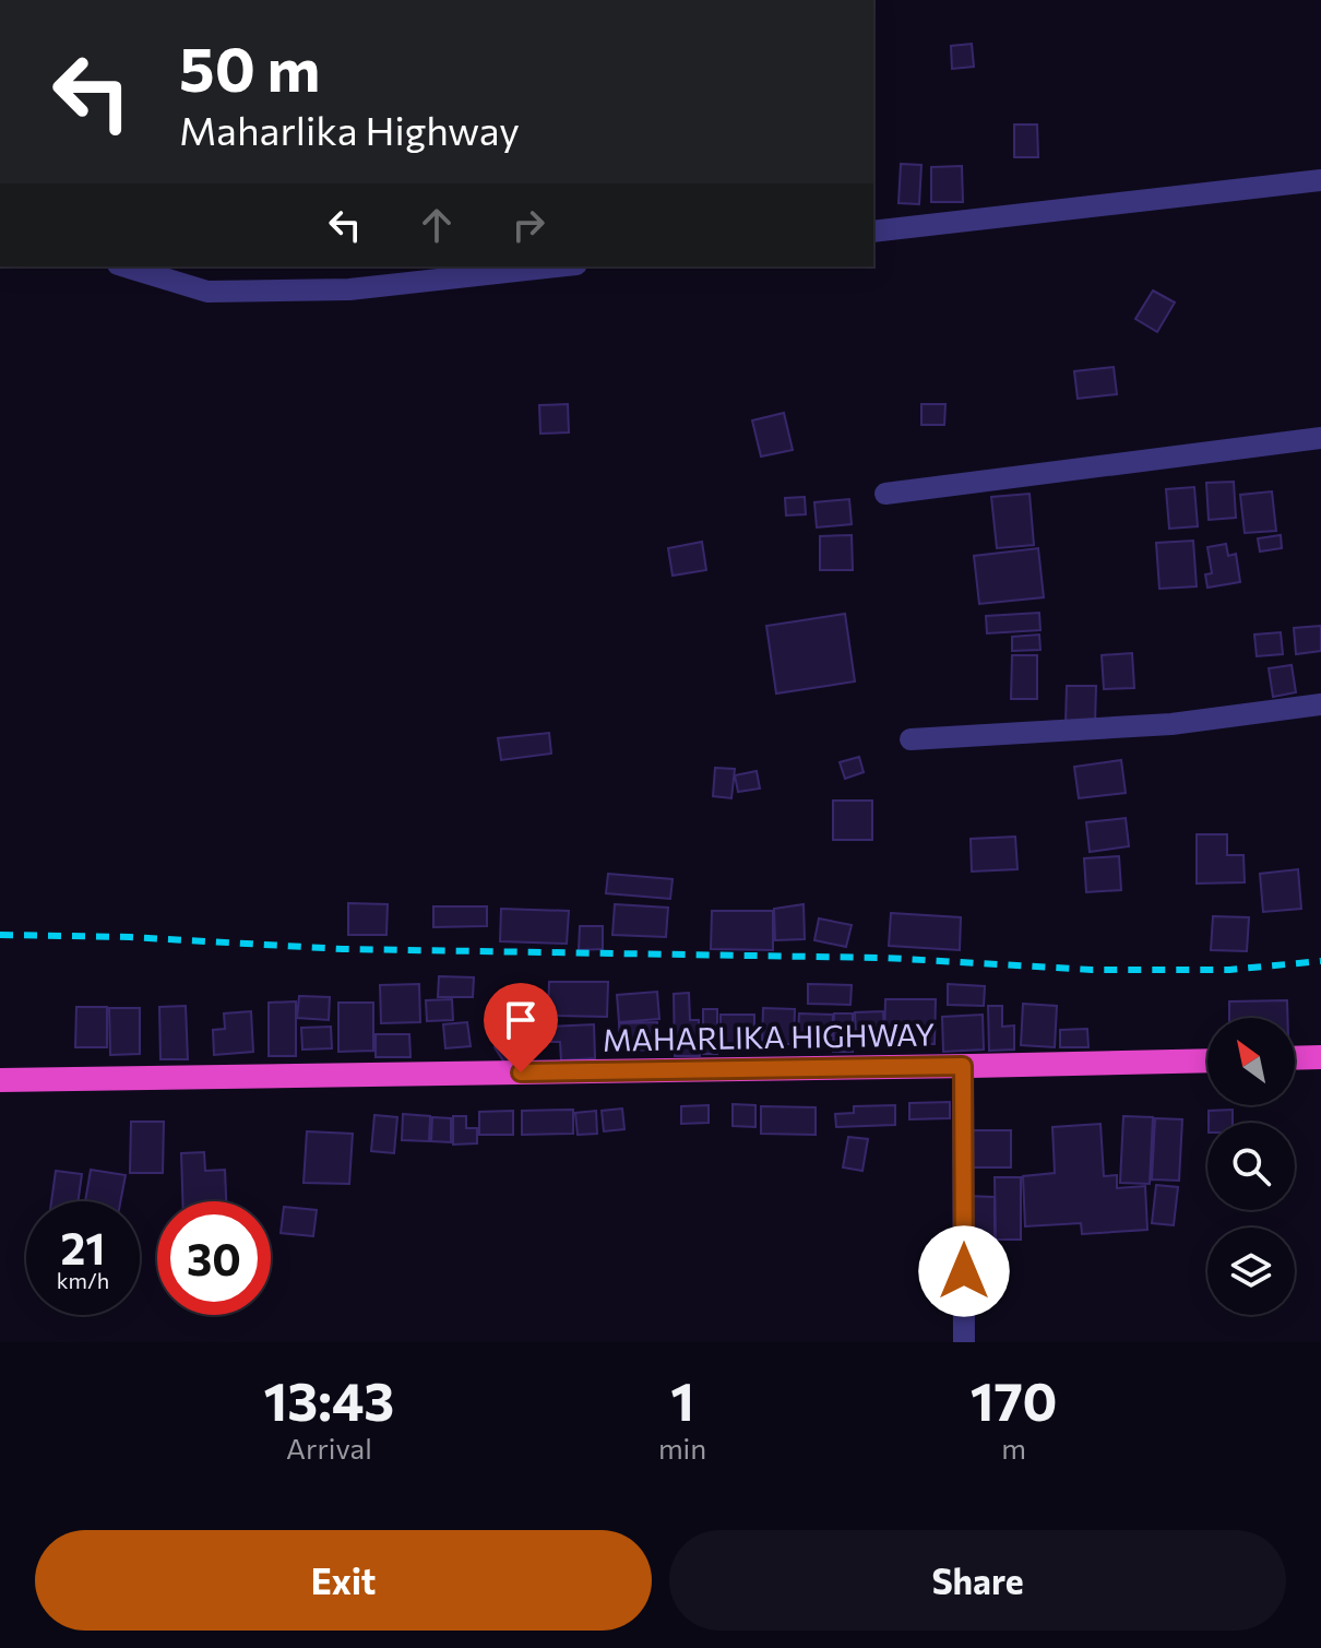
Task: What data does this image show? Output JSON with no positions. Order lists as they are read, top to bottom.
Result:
{
  "streets": {
    "highway": ["MAHARLIKA HIGHWAY"]
  },
  "north": "top left",
  "page": {
    "turn": ["50 m", "Maharlika Highway"],
    "speed": "21 km/h",
    "limit": "30",
    "eta": [
      "13:43",
      "Arrival",
      "1",
      "min",
      "170",
      "m"
    ],
    "buttons": ["Exit", "Share"]
  }
}
